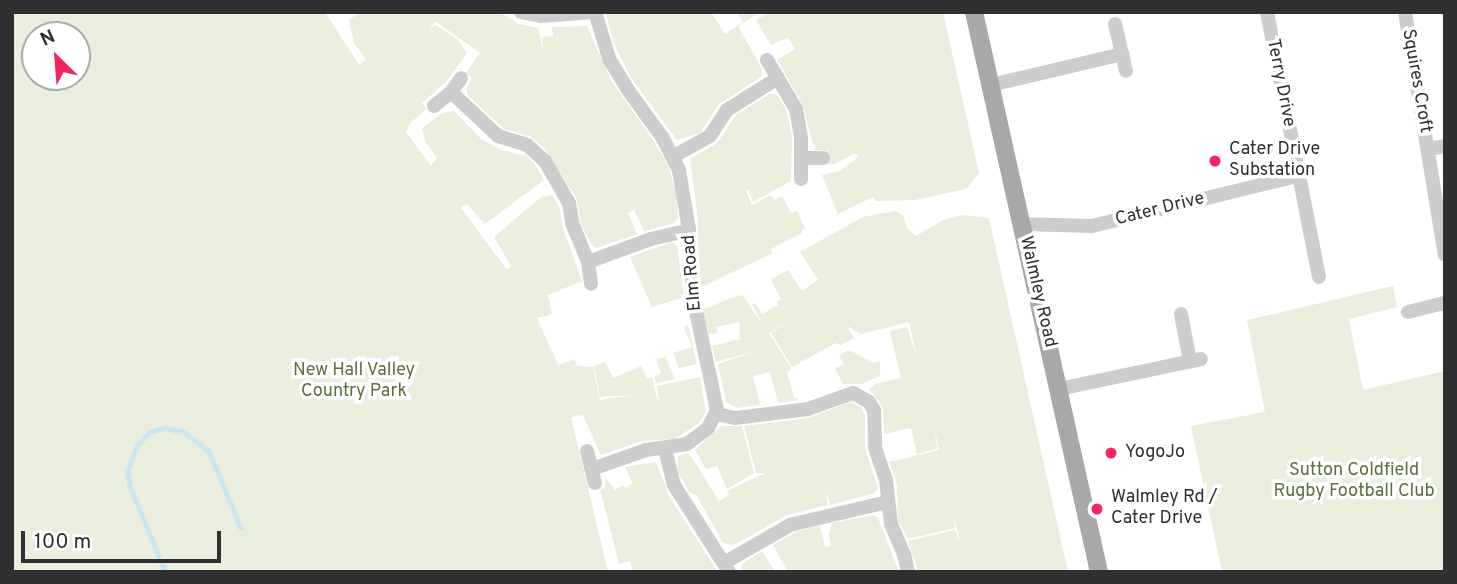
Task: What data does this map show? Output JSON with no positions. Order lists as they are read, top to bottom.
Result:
{
  "streets": {
    "main road": ["Walmley Road"],
    "street": [
      "Squires Croft",
      "Terry Drive",
      "Cater Drive",
      "Elm Road"
    ]
  },
  "crossings": [
    ["Terry Drive", "Cater Drive"],
    ["Cater Drive", "Walmley Road"]
  ],
  "parks": ["New Hall Valley Country Park", "Sutton Coldfield Rugby Football Club"],
  "places": ["Cater Drive Substation", "YogoJo", "Walmley Rd / Cater Drive"],
  "scale_bar": "100 m",
  "north": "top left"
}
